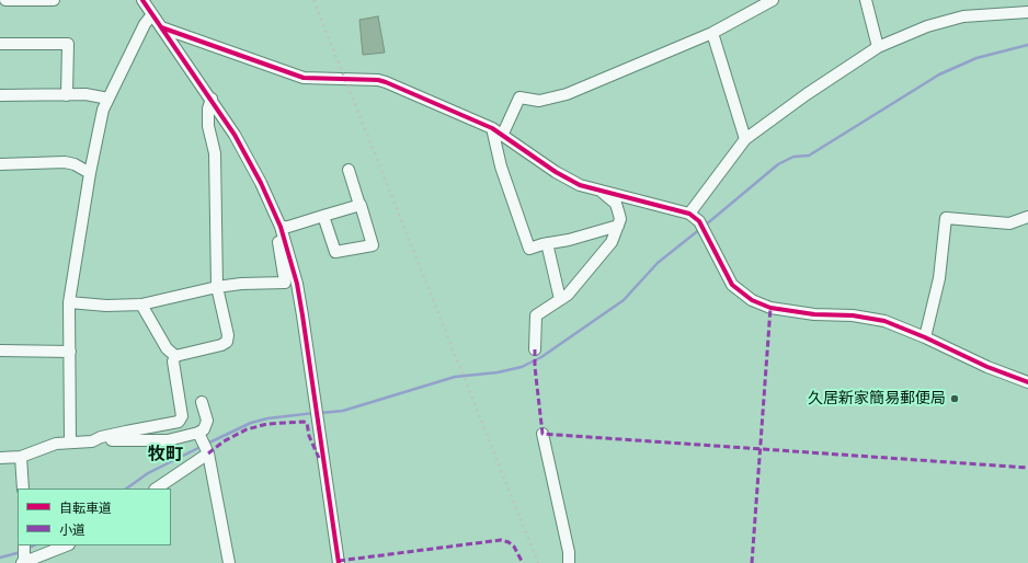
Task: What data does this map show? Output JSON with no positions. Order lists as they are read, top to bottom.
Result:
{
  "districts": ["牧町"],
  "places": ["久居新家簡易郵便局"],
  "legend": ["自転車道", "小道"]
}
